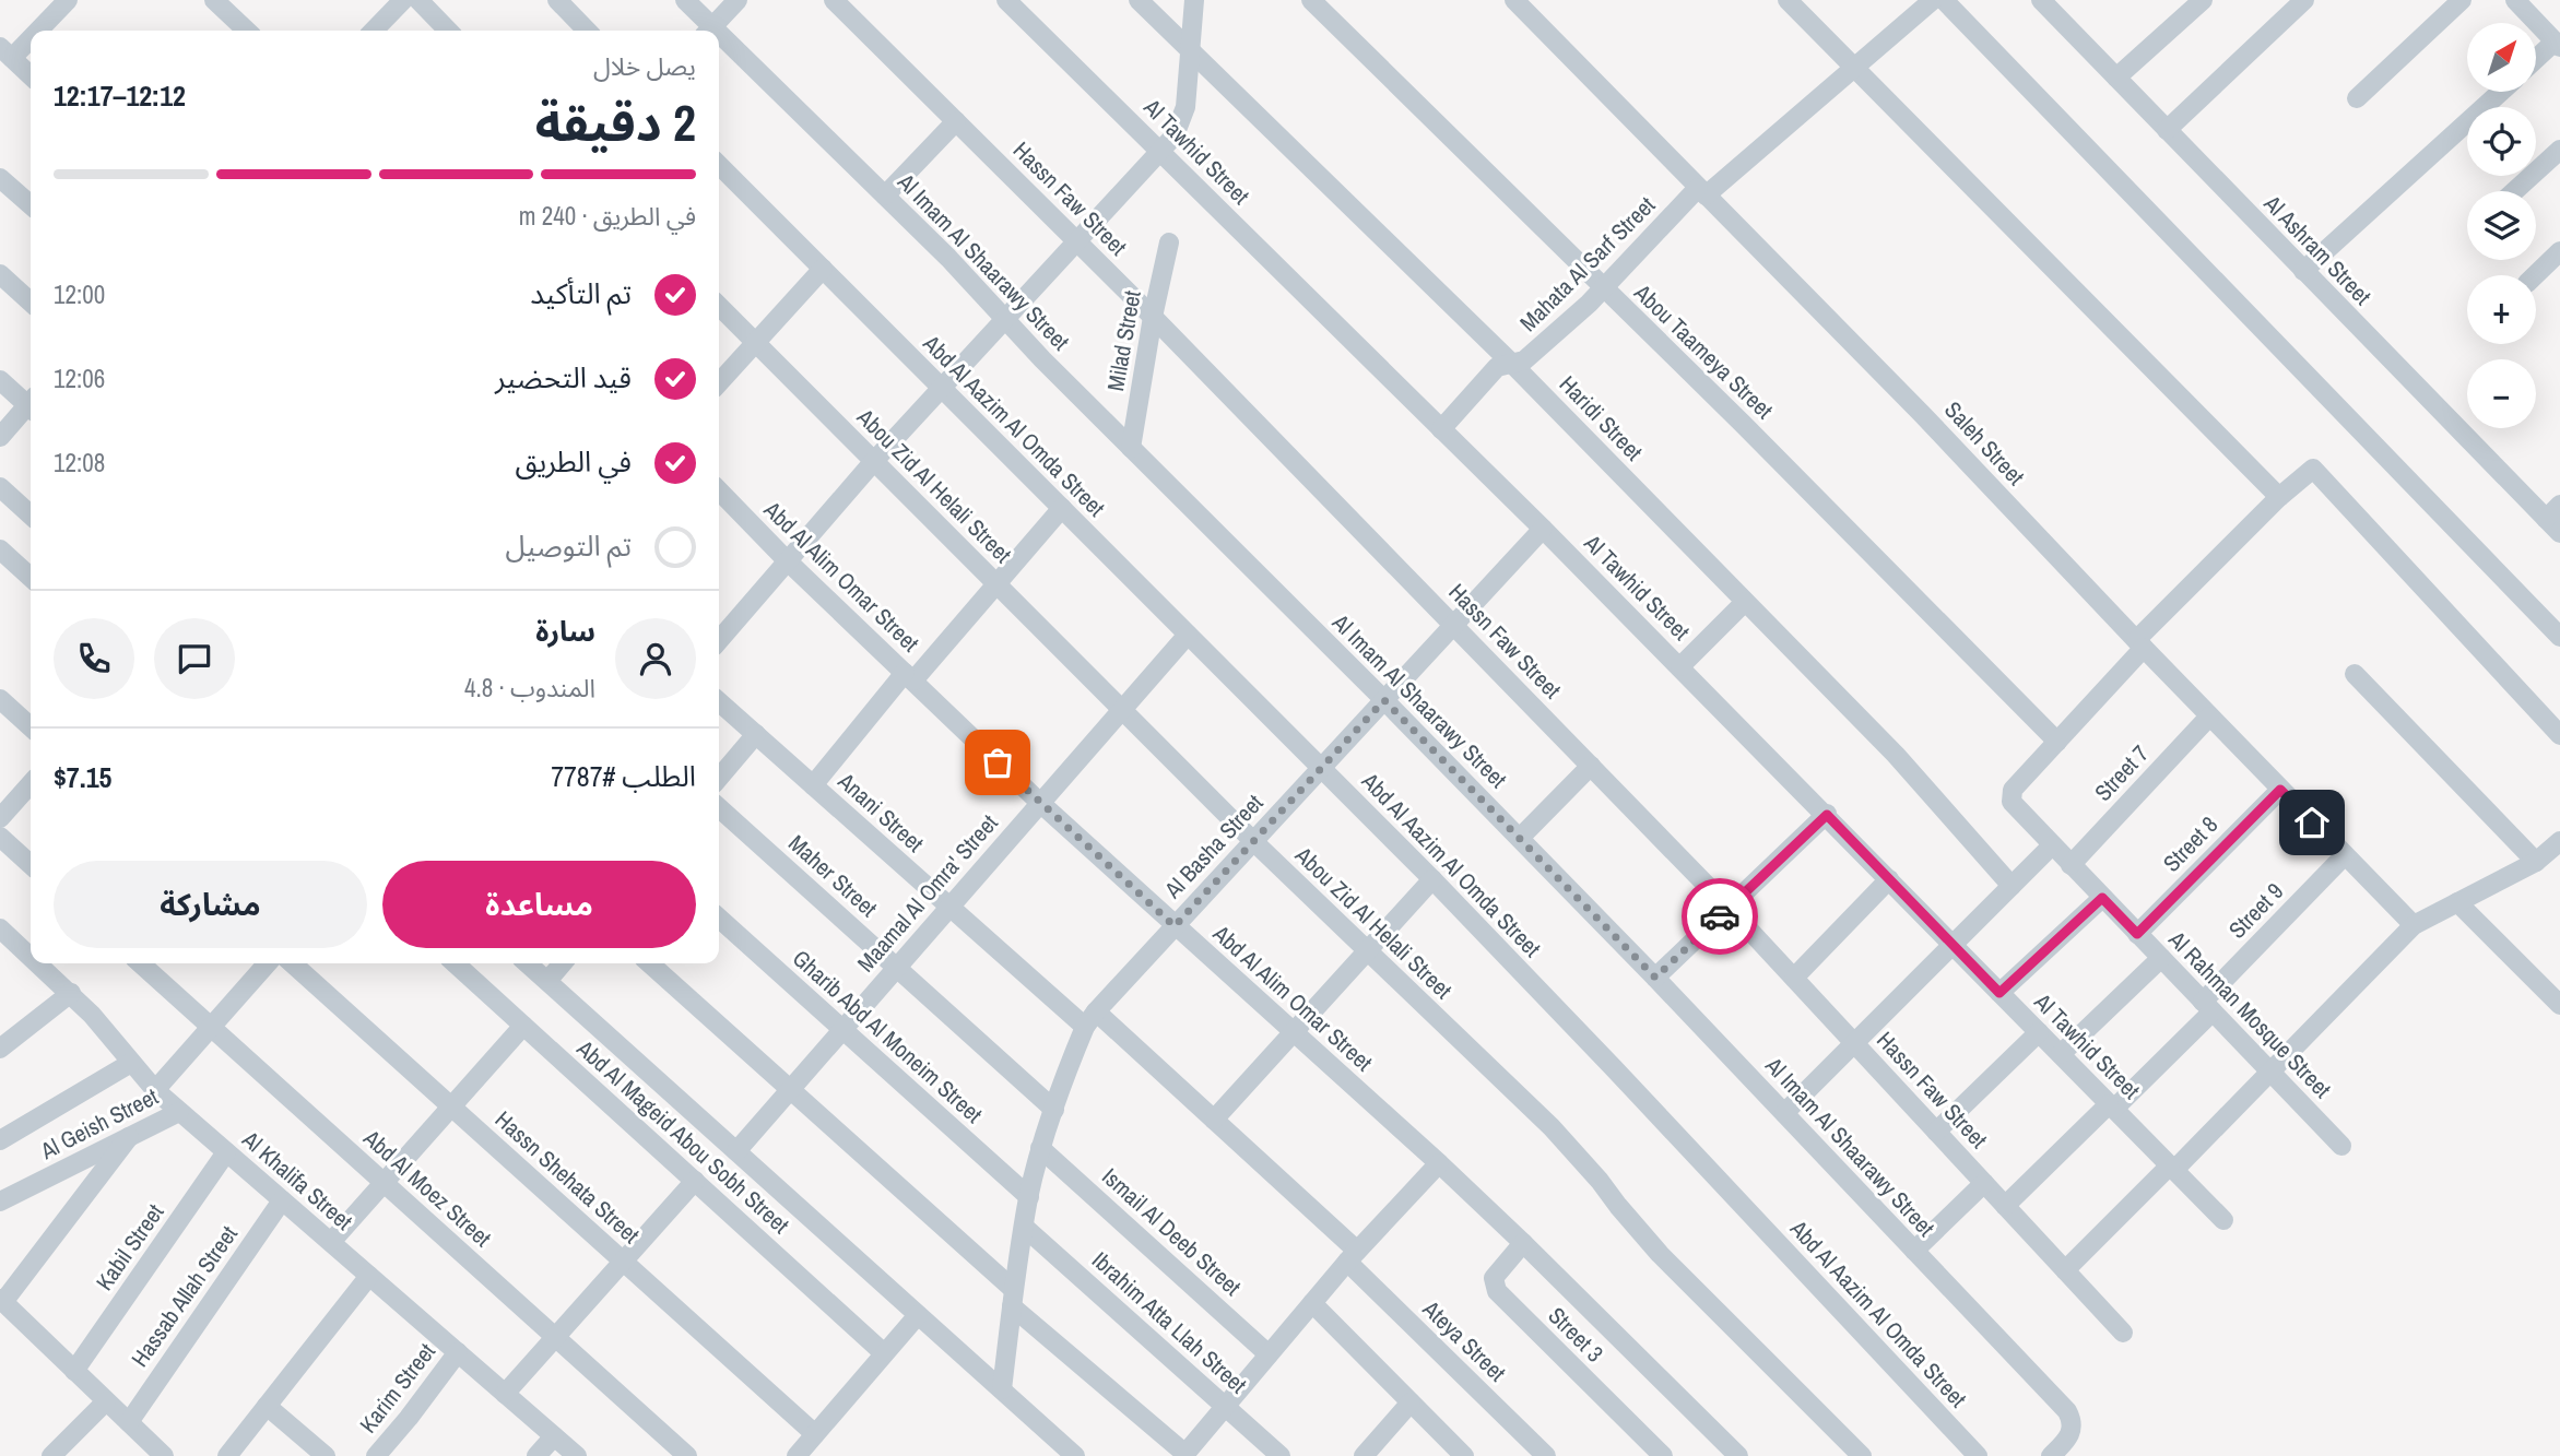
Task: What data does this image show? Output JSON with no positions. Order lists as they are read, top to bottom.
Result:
{
  "streets": {
    "street": [
      "Al Tawhid Street",
      "Hassn Faw Street",
      "Al Ashram Street",
      "Al Imam Al Shaarawy Street",
      "Mahata Al Sarf Street",
      "Milad Street",
      "Abou Taameya Street",
      "Haridi Street",
      "Abd Al Aazim Al Omda Street",
      "Saleh Street",
      "Abou Zid Al Helali Street",
      "Abd Al Alim Omar Street",
      "Street 7",
      "Anani Street",
      "Street 8",
      "Al Basha Street",
      "Maher Street",
      "Maamal Al Omra' Street",
      "Street 9",
      "Al Rahman Mosque Street",
      "Gharib Abd Al Moneim Street",
      "Al Geish Street",
      "Abd Al Mageid Abou Sobh Street",
      "Hassn Shehata Street",
      "Al Khalifa Street",
      "Abd Al Moez Street",
      "Ismail Al Deeb Street",
      "Kabil Street",
      "Hassab Allah Street",
      "Ibrahim Atta Llah Street",
      "Street 3",
      "Ateya Street",
      "Karim Street"
    ]
  },
  "crossings": [
    ["Al Tawhid Street", "Mahata Al Sarf Street"],
    ["Al Tawhid Street", "Al Basha Street"],
    ["Al Tawhid Street", "Street 9"],
    ["Hassn Faw Street", "Milad Street"],
    ["Hassn Faw Street", "Al Basha Street"],
    ["Hassn Faw Street", "Street 9"],
    ["Al Imam Al Shaarawy Street", "Milad Street"],
    ["Al Imam Al Shaarawy Street", "Al Basha Street"],
    ["Mahata Al Sarf Street", "Abou Taameya Street"],
    ["Mahata Al Sarf Street", "Haridi Street"],
    ["Mahata Al Sarf Street", "Saleh Street"],
    ["Abou Taameya Street", "Al Rahman Mosque Street"],
    ["Abd Al Aazim Al Omda Street", "Al Basha Street"],
    ["Abd Al Aazim Al Omda Street", "Maamal Al Omra' Street"],
    ["Saleh Street", "Street 7"],
    ["Saleh Street", "Street 8"],
    ["Saleh Street", "Street 9"],
    ["Saleh Street", "Al Rahman Mosque Street"],
    ["Abou Zid Al Helali Street", "Al Basha Street"],
    ["Abou Zid Al Helali Street", "Maamal Al Omra' Street"],
    ["Abd Al Alim Omar Street", "Al Basha Street"],
    ["Abd Al Alim Omar Street", "Maamal Al Omra' Street"],
    ["Abd Al Alim Omar Street", "Street 3"],
    ["Street 7", "Al Rahman Mosque Street"],
    ["Anani Street", "Al Basha Street"],
    ["Anani Street", "Maamal Al Omra' Street"],
    ["Anani Street", "Ateya Street"],
    ["Street 8", "Al Rahman Mosque Street"],
    ["Al Basha Street", "Maher Street"],
    ["Al Basha Street", "Gharib Abd Al Moneim Street"],
    ["Al Basha Street", "Abd Al Mageid Abou Sobh Street"],
    ["Al Basha Street", "Ismail Al Deeb Street"],
    ["Al Basha Street", "Ibrahim Atta Llah Street"],
    ["Maher Street", "Maamal Al Omra' Street"],
    ["Maamal Al Omra' Street", "Gharib Abd Al Moneim Street"],
    ["Maamal Al Omra' Street", "Abd Al Mageid Abou Sobh Street"],
    ["Street 9", "Al Rahman Mosque Street"],
    ["Al Geish Street", "Al Khalifa Street"],
    ["Al Khalifa Street", "Kabil Street"],
    ["Al Khalifa Street", "Hassab Allah Street"],
    ["Al Khalifa Street", "Karim Street"]
  ],
  "north": "top right",
  "page": {
    "map_buttons": ["+", "−"],
    "heading": ["2 دقيقة", "يصل خلال", "12:12–12:17"],
    "panel": [
      "سارة",
      "المندوب · 4.8",
      "الطلب #7787",
      "$7.15"
    ],
    "bar": "في الطريق · 240 m",
    "list": [
      ["تم التأكيد", "12:00"],
      ["قيد التحضير", "12:06"],
      ["في الطريق", "12:08"],
      "تم التوصيل"
    ],
    "buttons": ["مساعدة", "مشاركة"]
  }
}
